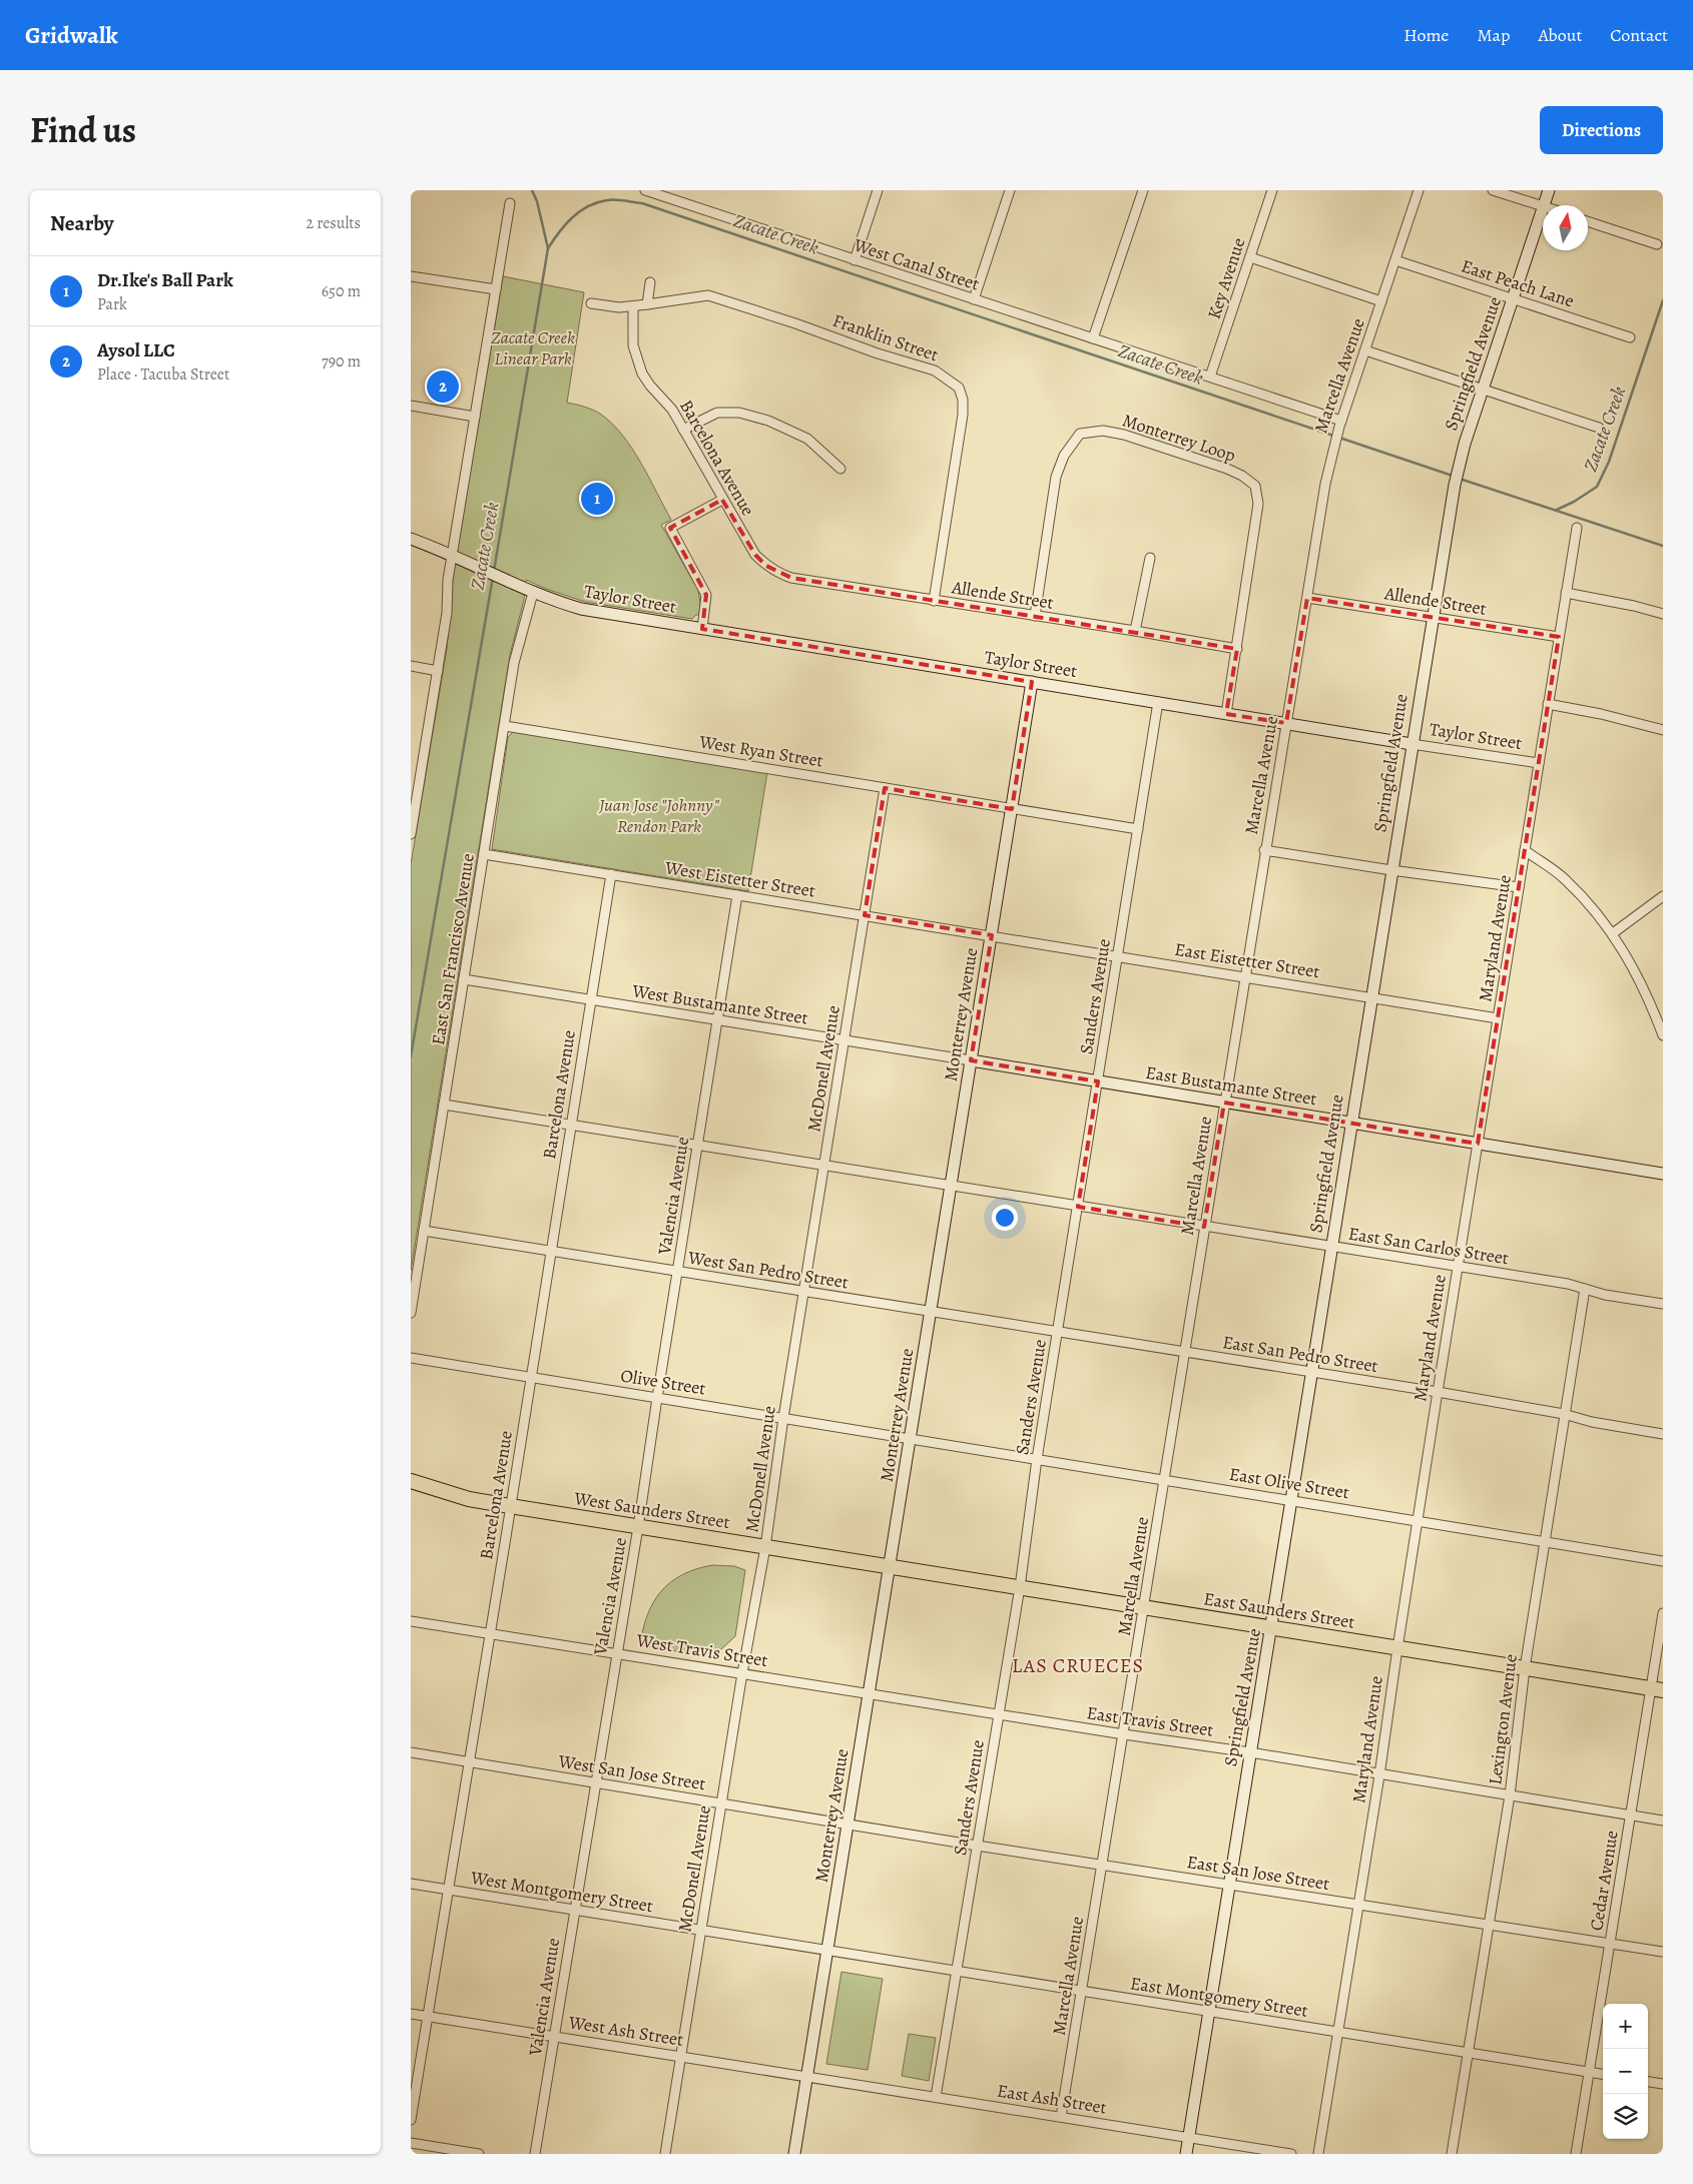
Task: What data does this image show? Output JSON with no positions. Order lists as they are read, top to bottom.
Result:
{
  "streets": {
    "main road": ["West Saunders Street", "East Saunders Street"],
    "street": [
      "West Canal Street",
      "Key Avenue",
      "East Peach Lane",
      "Franklin Street",
      "Springfield Avenue",
      "Marcella Avenue",
      "Monterrey Loop",
      "Barcelona Avenue",
      "Allende Street",
      "Taylor Street",
      "West Ryan Street",
      "West Eistetter Street",
      "Maryland Avenue",
      "East San Francisco Avenue",
      "East Eistetter Street",
      "Sanders Avenue",
      "West Bustamante Street",
      "Monterrey Avenue",
      "McDonell Avenue",
      "East Bustamante Street",
      "Valencia Avenue",
      "East San Carlos Street",
      "West San Pedro Street",
      "East San Pedro Street",
      "Olive Street",
      "East Olive Street",
      "West Travis Street",
      "Lexington Avenue",
      "East Travis Street",
      "West San Jose Street",
      "East San Jose Street",
      "Cedar Avenue",
      "West Montgomery Street",
      "East Montgomery Street",
      "West Ash Street",
      "East Ash Street"
    ]
  },
  "crossings": [
    ["West Canal Street", "Key Avenue"],
    ["West Canal Street", "Marcella Avenue"],
    ["East Peach Lane", "Springfield Avenue"],
    ["East Peach Lane", "Marcella Avenue"],
    ["Franklin Street", "Barcelona Avenue"],
    ["Franklin Street", "Allende Street"],
    ["Springfield Avenue", "Allende Street"],
    ["Springfield Avenue", "Taylor Street"],
    ["Springfield Avenue", "East Eistetter Street"],
    ["Springfield Avenue", "East Bustamante Street"],
    ["Springfield Avenue", "East San Carlos Street"],
    ["Springfield Avenue", "East San Pedro Street"],
    ["Springfield Avenue", "East Olive Street"],
    ["Springfield Avenue", "East Saunders Street"],
    ["Springfield Avenue", "East Travis Street"],
    ["Springfield Avenue", "East San Jose Street"],
    ["Springfield Avenue", "East Montgomery Street"],
    ["Springfield Avenue", "East Ash Street"],
    ["Marcella Avenue", "Allende Street"],
    ["Marcella Avenue", "Taylor Street"],
    ["Marcella Avenue", "East Eistetter Street"],
    ["Marcella Avenue", "East Bustamante Street"],
    ["Marcella Avenue", "East San Carlos Street"],
    ["Marcella Avenue", "East San Pedro Street"],
    ["Marcella Avenue", "East Olive Street"],
    ["Marcella Avenue", "East Saunders Street"],
    ["Marcella Avenue", "East Travis Street"],
    ["Marcella Avenue", "East San Jose Street"],
    ["Marcella Avenue", "East Montgomery Street"],
    ["Marcella Avenue", "East Ash Street"],
    ["Monterrey Loop", "Allende Street"],
    ["Monterrey Loop", "Taylor Street"],
    ["Barcelona Avenue", "Allende Street"],
    ["Barcelona Avenue", "West Eistetter Street"],
    ["Barcelona Avenue", "West Bustamante Street"],
    ["Barcelona Avenue", "East San Carlos Street"],
    ["Barcelona Avenue", "West San Pedro Street"],
    ["Barcelona Avenue", "Olive Street"],
    ["Barcelona Avenue", "West Saunders Street"],
    ["Barcelona Avenue", "West Travis Street"],
    ["Barcelona Avenue", "West San Jose Street"],
    ["Barcelona Avenue", "West Montgomery Street"],
    ["Barcelona Avenue", "West Ash Street"],
    ["Allende Street", "Maryland Avenue"],
    ["Taylor Street", "Maryland Avenue"],
    ["Taylor Street", "East San Francisco Avenue"],
    ["Taylor Street", "Sanders Avenue"],
    ["Taylor Street", "Monterrey Avenue"],
    ["West Ryan Street", "East San Francisco Avenue"],
    ["West Ryan Street", "Sanders Avenue"],
    ["West Ryan Street", "Monterrey Avenue"],
    ["West Ryan Street", "McDonell Avenue"],
    ["West Eistetter Street", "East San Francisco Avenue"],
    ["West Eistetter Street", "East Eistetter Street"],
    ["West Eistetter Street", "Monterrey Avenue"],
    ["West Eistetter Street", "McDonell Avenue"],
    ["West Eistetter Street", "Valencia Avenue"],
    ["Maryland Avenue", "East Eistetter Street"],
    ["Maryland Avenue", "East Bustamante Street"],
    ["Maryland Avenue", "East San Carlos Street"],
    ["Maryland Avenue", "East San Pedro Street"],
    ["Maryland Avenue", "East Olive Street"],
    ["Maryland Avenue", "East Saunders Street"],
    ["Maryland Avenue", "East Travis Street"],
    ["Maryland Avenue", "East San Jose Street"],
    ["Maryland Avenue", "East Montgomery Street"],
    ["East San Francisco Avenue", "West Bustamante Street"],
    ["East San Francisco Avenue", "East San Carlos Street"],
    ["East San Francisco Avenue", "West San Pedro Street"],
    ["East Eistetter Street", "Sanders Avenue"],
    ["East Eistetter Street", "Monterrey Avenue"],
    ["Sanders Avenue", "East Bustamante Street"],
    ["Sanders Avenue", "East San Carlos Street"],
    ["Sanders Avenue", "East San Pedro Street"],
    ["Sanders Avenue", "East Olive Street"],
    ["Sanders Avenue", "East Saunders Street"],
    ["Sanders Avenue", "East Travis Street"],
    ["Sanders Avenue", "East San Jose Street"],
    ["Sanders Avenue", "East Montgomery Street"],
    ["Sanders Avenue", "East Ash Street"],
    ["West Bustamante Street", "Monterrey Avenue"],
    ["West Bustamante Street", "McDonell Avenue"],
    ["West Bustamante Street", "East Bustamante Street"],
    ["West Bustamante Street", "Valencia Avenue"],
    ["Monterrey Avenue", "East Bustamante Street"],
    ["Monterrey Avenue", "East San Carlos Street"],
    ["Monterrey Avenue", "West San Pedro Street"],
    ["Monterrey Avenue", "East San Pedro Street"],
    ["Monterrey Avenue", "Olive Street"],
    ["Monterrey Avenue", "East Olive Street"],
    ["Monterrey Avenue", "West Saunders Street"],
    ["Monterrey Avenue", "East Saunders Street"],
    ["Monterrey Avenue", "West Travis Street"],
    ["Monterrey Avenue", "East Travis Street"],
    ["Monterrey Avenue", "West San Jose Street"],
    ["Monterrey Avenue", "East San Jose Street"],
    ["Monterrey Avenue", "West Montgomery Street"],
    ["Monterrey Avenue", "East Montgomery Street"],
    ["Monterrey Avenue", "West Ash Street"],
    ["Monterrey Avenue", "East Ash Street"],
    ["McDonell Avenue", "East San Carlos Street"],
    ["McDonell Avenue", "West San Pedro Street"],
    ["McDonell Avenue", "Olive Street"],
    ["McDonell Avenue", "West Saunders Street"],
    ["McDonell Avenue", "West Travis Street"],
    ["McDonell Avenue", "West San Jose Street"],
    ["McDonell Avenue", "West Montgomery Street"],
    ["McDonell Avenue", "West Ash Street"],
    ["Valencia Avenue", "East San Carlos Street"],
    ["Valencia Avenue", "West San Pedro Street"],
    ["Valencia Avenue", "Olive Street"],
    ["Valencia Avenue", "West Saunders Street"],
    ["Valencia Avenue", "West Travis Street"],
    ["Valencia Avenue", "West San Jose Street"],
    ["Valencia Avenue", "West Montgomery Street"],
    ["Valencia Avenue", "West Ash Street"],
    ["East San Carlos Street", "Lexington Avenue"],
    ["West San Pedro Street", "East San Pedro Street"],
    ["East San Pedro Street", "Lexington Avenue"],
    ["Olive Street", "East Olive Street"],
    ["East Olive Street", "Lexington Avenue"],
    ["West Saunders Street", "East Saunders Street"],
    ["East Saunders Street", "Lexington Avenue"],
    ["East Saunders Street", "Cedar Avenue"],
    ["West Travis Street", "East Travis Street"],
    ["Lexington Avenue", "East Travis Street"],
    ["Lexington Avenue", "East San Jose Street"],
    ["Lexington Avenue", "East Montgomery Street"],
    ["East Travis Street", "Cedar Avenue"],
    ["West San Jose Street", "East San Jose Street"],
    ["East San Jose Street", "Cedar Avenue"],
    ["Cedar Avenue", "East Montgomery Street"],
    ["West Montgomery Street", "East Montgomery Street"],
    ["West Ash Street", "East Ash Street"]
  ],
  "districts": ["LAS CRUECES"],
  "water": ["Zacate Creek"],
  "parks": ["Zacate Creek Linear Park", "Juan Jose \"Johnny\" Rendon Park"],
  "north": "top",
  "page": {
    "header": "Gridwalk",
    "nav": [
      "Home",
      "Map",
      "About",
      "Contact"
    ],
    "title": "Find us",
    "buttons": "Directions",
    "heading": ["Nearby", "2 results"],
    "list": [
      {
        "mark": "1",
        "name": "Dr.Ike's Ball Park",
        "note": "Park",
        "value": "650 m"
      },
      {
        "mark": "2",
        "name": "Aysol LLC",
        "note": "Place · Tacuba Street",
        "value": "790 m"
      }
    ],
    "pins": ["2", "1"],
    "map_buttons": ["+", "−"]
  }
}
